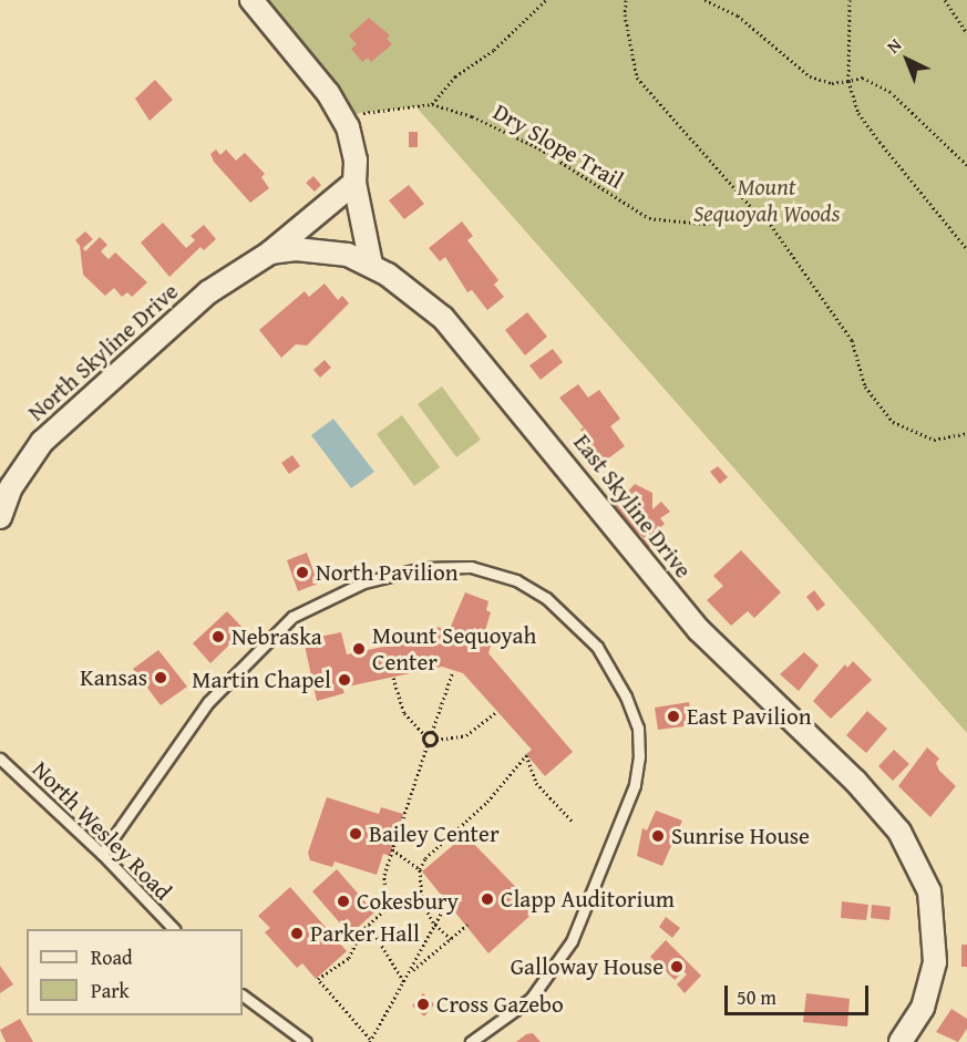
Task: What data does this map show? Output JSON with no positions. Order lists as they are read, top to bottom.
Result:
{
  "streets": {
    "street": ["North Skyline Drive", "East Skyline Drive"],
    "lane": ["North Wesley Road"],
    "path": ["Dry Slope Trail"]
  },
  "crossings": [
    ["North Skyline Drive", "East Skyline Drive"]
  ],
  "parks": ["Mount Sequoyah Woods"],
  "places": [
    "North Pavilion",
    "Nebraska",
    "Mount Sequoyah Center",
    "Kansas",
    "Martin Chapel",
    "East Pavilion",
    "Bailey Center",
    "Sunrise House",
    "Clapp Auditorium",
    "Cokesbury",
    "Parker Hall",
    "Galloway House",
    "Cross Gazebo"
  ],
  "legend": ["Road", "Park"],
  "scale_bar": "50 m",
  "north": "top left"
}
